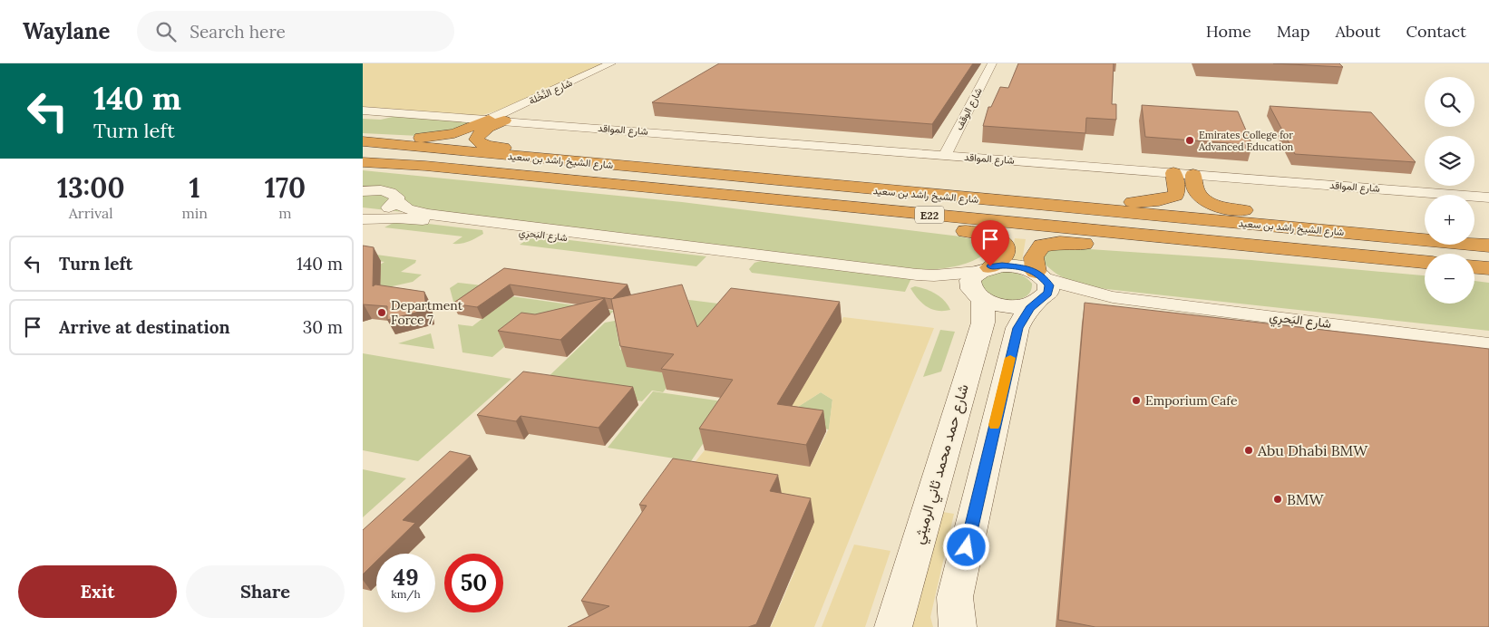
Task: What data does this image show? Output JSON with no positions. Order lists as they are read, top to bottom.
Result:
{
  "streets": {
    "highway": ["شارع الشيخ راشد بن سعيد", "E22"],
    "main road": ["شارع حمد محمد ثاني الرميثي"],
    "street": [
      "شارع النَّخْلة",
      "شارع الوقف",
      "شارع المواقد",
      "شارع البَحرِي"
    ]
  },
  "crossings": [
    ["شارع النَّخْلة", "شارع المواقد"],
    ["شارع الوقف", "شارع المواقد"],
    ["شارع البَحرِي", "شارع حمد محمد ثاني الرميثي"]
  ],
  "places": [
    "Emirates College for Advanced Education",
    "Department Force 7",
    "Emporium Cafe",
    "Abu Dhabi BMW",
    "BMW"
  ],
  "page": {
    "header": "Waylane",
    "search": "Search here",
    "nav": [
      "Home",
      "Map",
      "About",
      "Contact"
    ],
    "turn": ["140 m", "Turn left"],
    "map_buttons": ["+", "−"],
    "eta": [
      "13:00",
      "Arrival",
      "1",
      "min",
      "170",
      "m"
    ],
    "list": [
      {
        "name": "Turn left",
        "value": "140 m"
      },
      {
        "name": "Arrive at destination",
        "value": "30 m"
      }
    ],
    "speed": "49 km/h",
    "limit": "50",
    "buttons": ["Exit", "Share"]
  }
}
